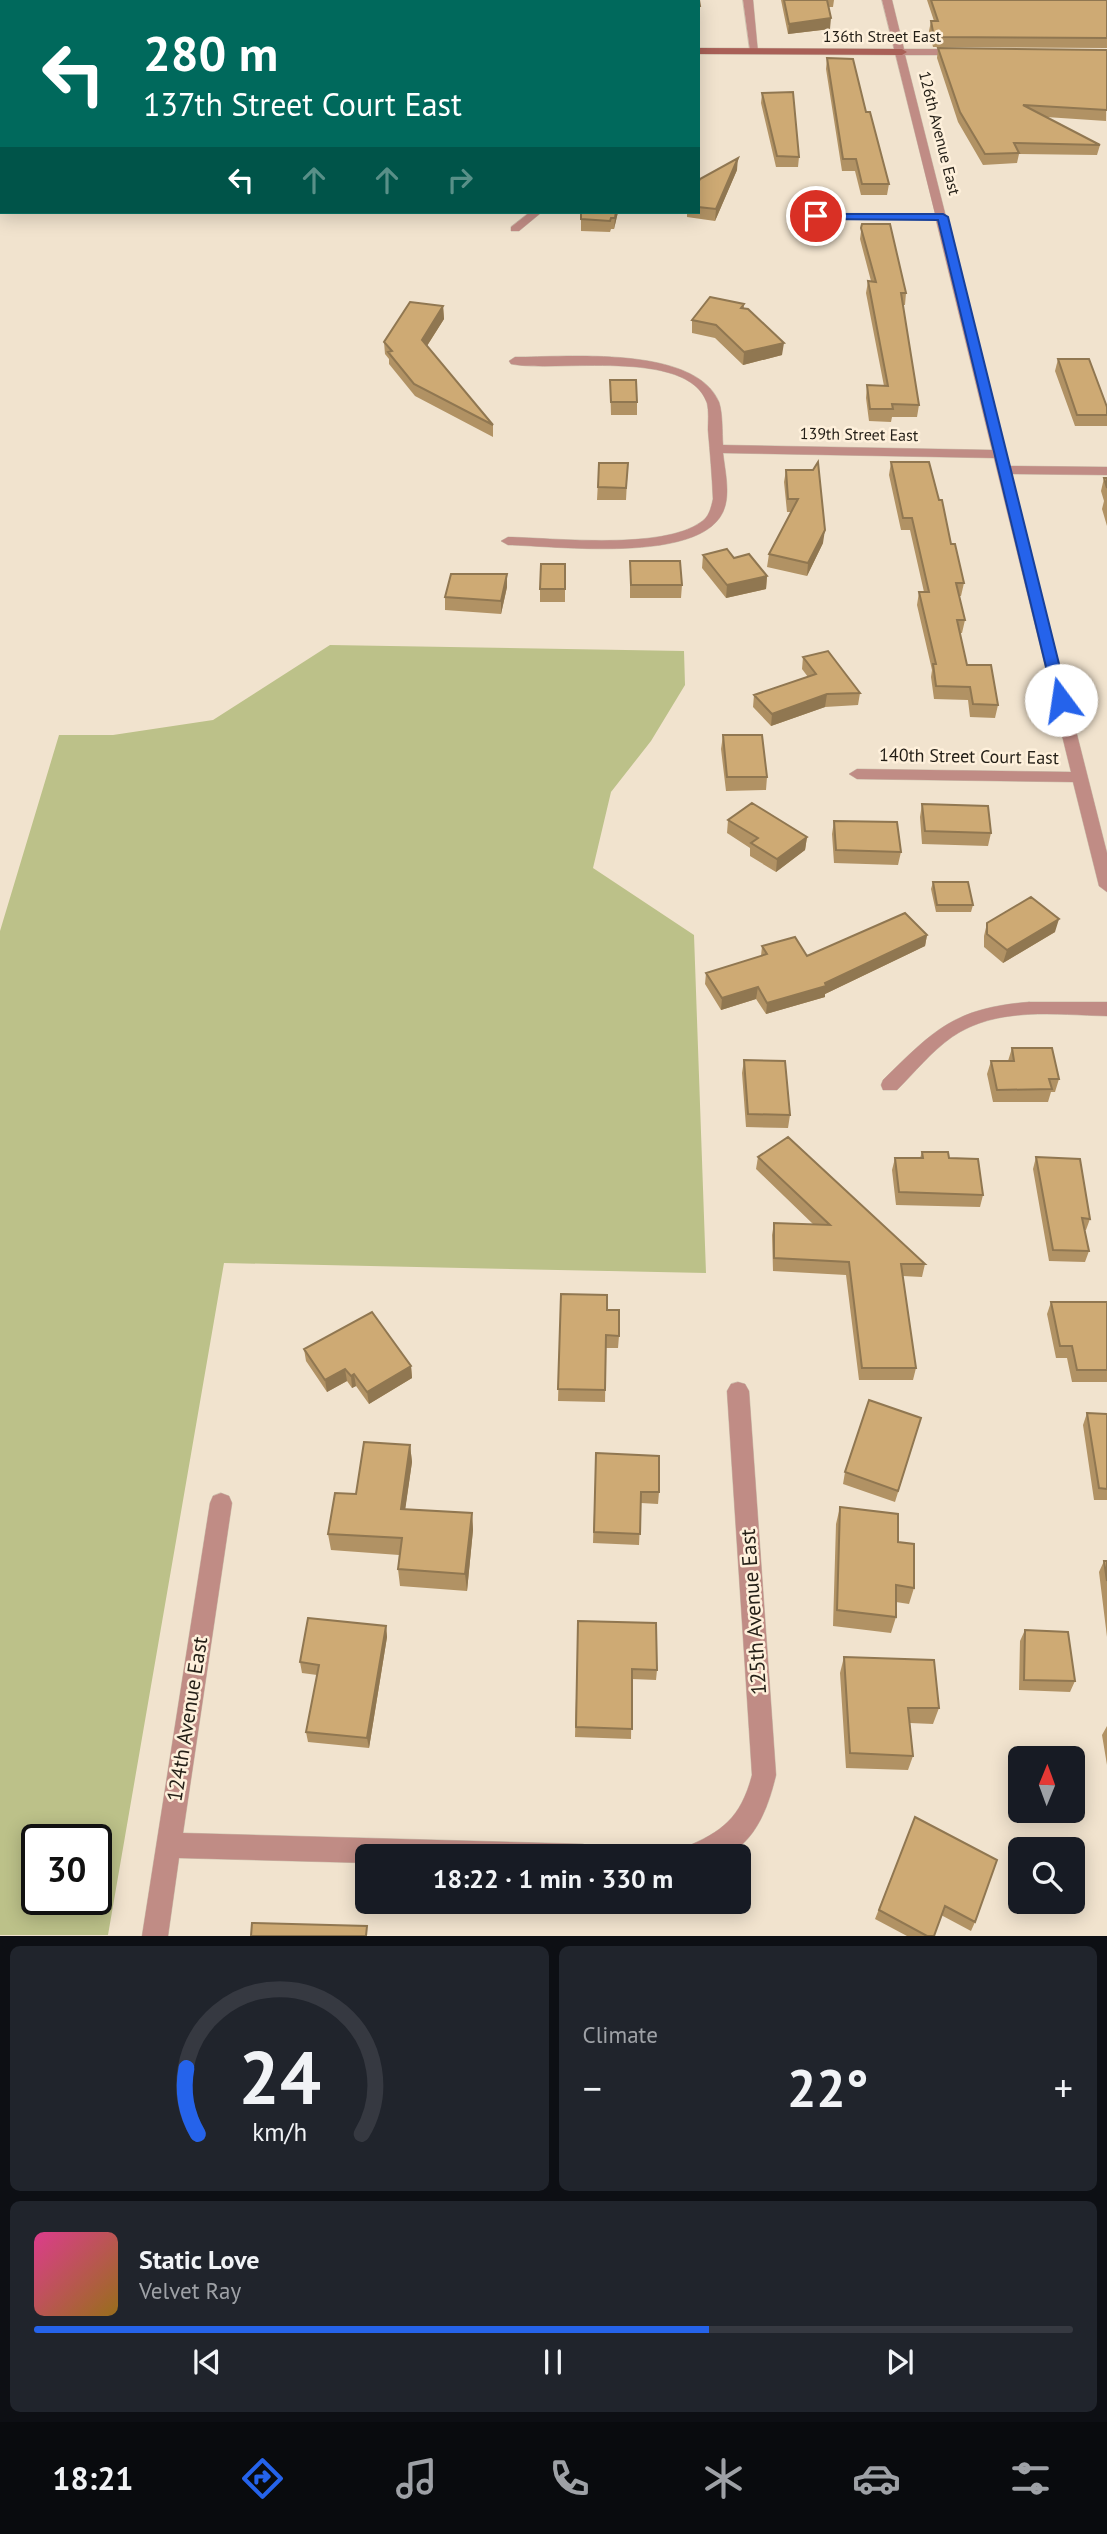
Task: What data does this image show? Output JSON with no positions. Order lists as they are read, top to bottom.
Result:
{
  "streets": {
    "street": [
      "136th Street East",
      "126th Avenue East",
      "139th Street East",
      "140th Street Court East",
      "125th Avenue East",
      "124th Avenue East"
    ]
  },
  "crossings": [
    ["136th Street East", "126th Avenue East"],
    ["126th Avenue East", "139th Street East"],
    ["126th Avenue East", "140th Street Court East"]
  ],
  "north": "top",
  "page": {
    "turn": ["280 m", "137th Street Court East"],
    "limit": "30",
    "trip": "18:22 · 1 min · 330 m",
    "tile": "Climate",
    "heat": ["−", "22°", "+"],
    "song": ["Static Love", "Velvet Ray"],
    "tabs": "18:21",
    "gauge": ["24", "km/h"]
  }
}
